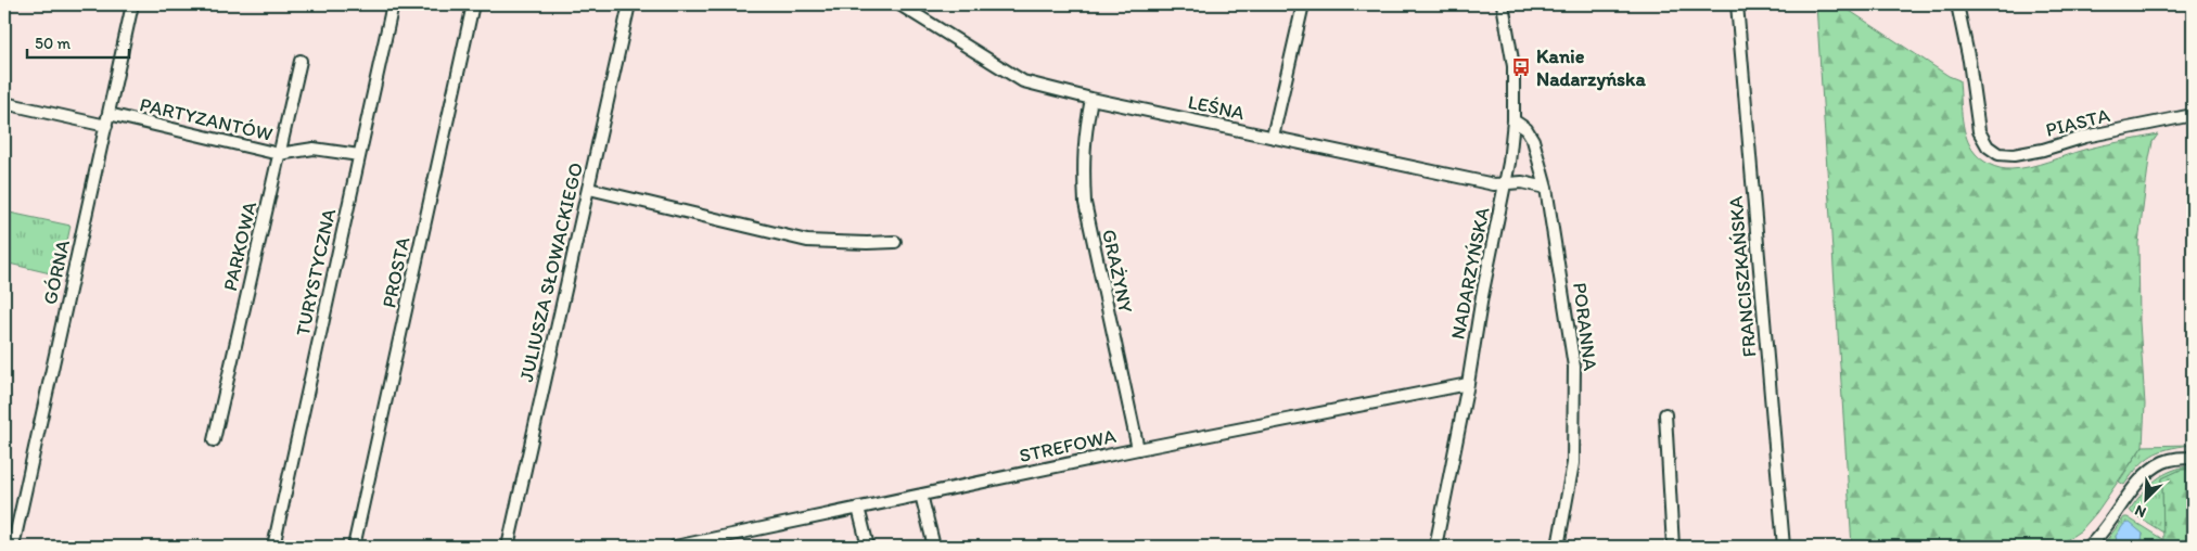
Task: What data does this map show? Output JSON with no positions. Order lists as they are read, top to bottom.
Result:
{
  "streets": {
    "street": [
      "LEŚNA",
      "PARTYZANTÓW",
      "PIASTA",
      "PARKOWA",
      "GRAŻYNY",
      "GÓRNA",
      "TURYSTYCZNA",
      "PROSTA",
      "JULIUSZA SŁOWACKIEGO",
      "NADARZYŃSKA",
      "FRANCISZKAŃSKA",
      "PORANNA",
      "STREFOWA"
    ]
  },
  "crossings": [
    ["LEŚNA", "GRAŻYNY"],
    ["LEŚNA", "NADARZYŃSKA"],
    ["LEŚNA", "PORANNA"],
    ["PARTYZANTÓW", "PARKOWA"],
    ["PARTYZANTÓW", "GÓRNA"],
    ["PARTYZANTÓW", "TURYSTYCZNA"],
    ["GRAŻYNY", "STREFOWA"],
    ["NADARZYŃSKA", "PORANNA"],
    ["NADARZYŃSKA", "STREFOWA"]
  ],
  "places": {
    "bus stop": ["Kanie Nadarzyńska"]
  },
  "scale_bar": "50 m",
  "north": "bottom left"
}
